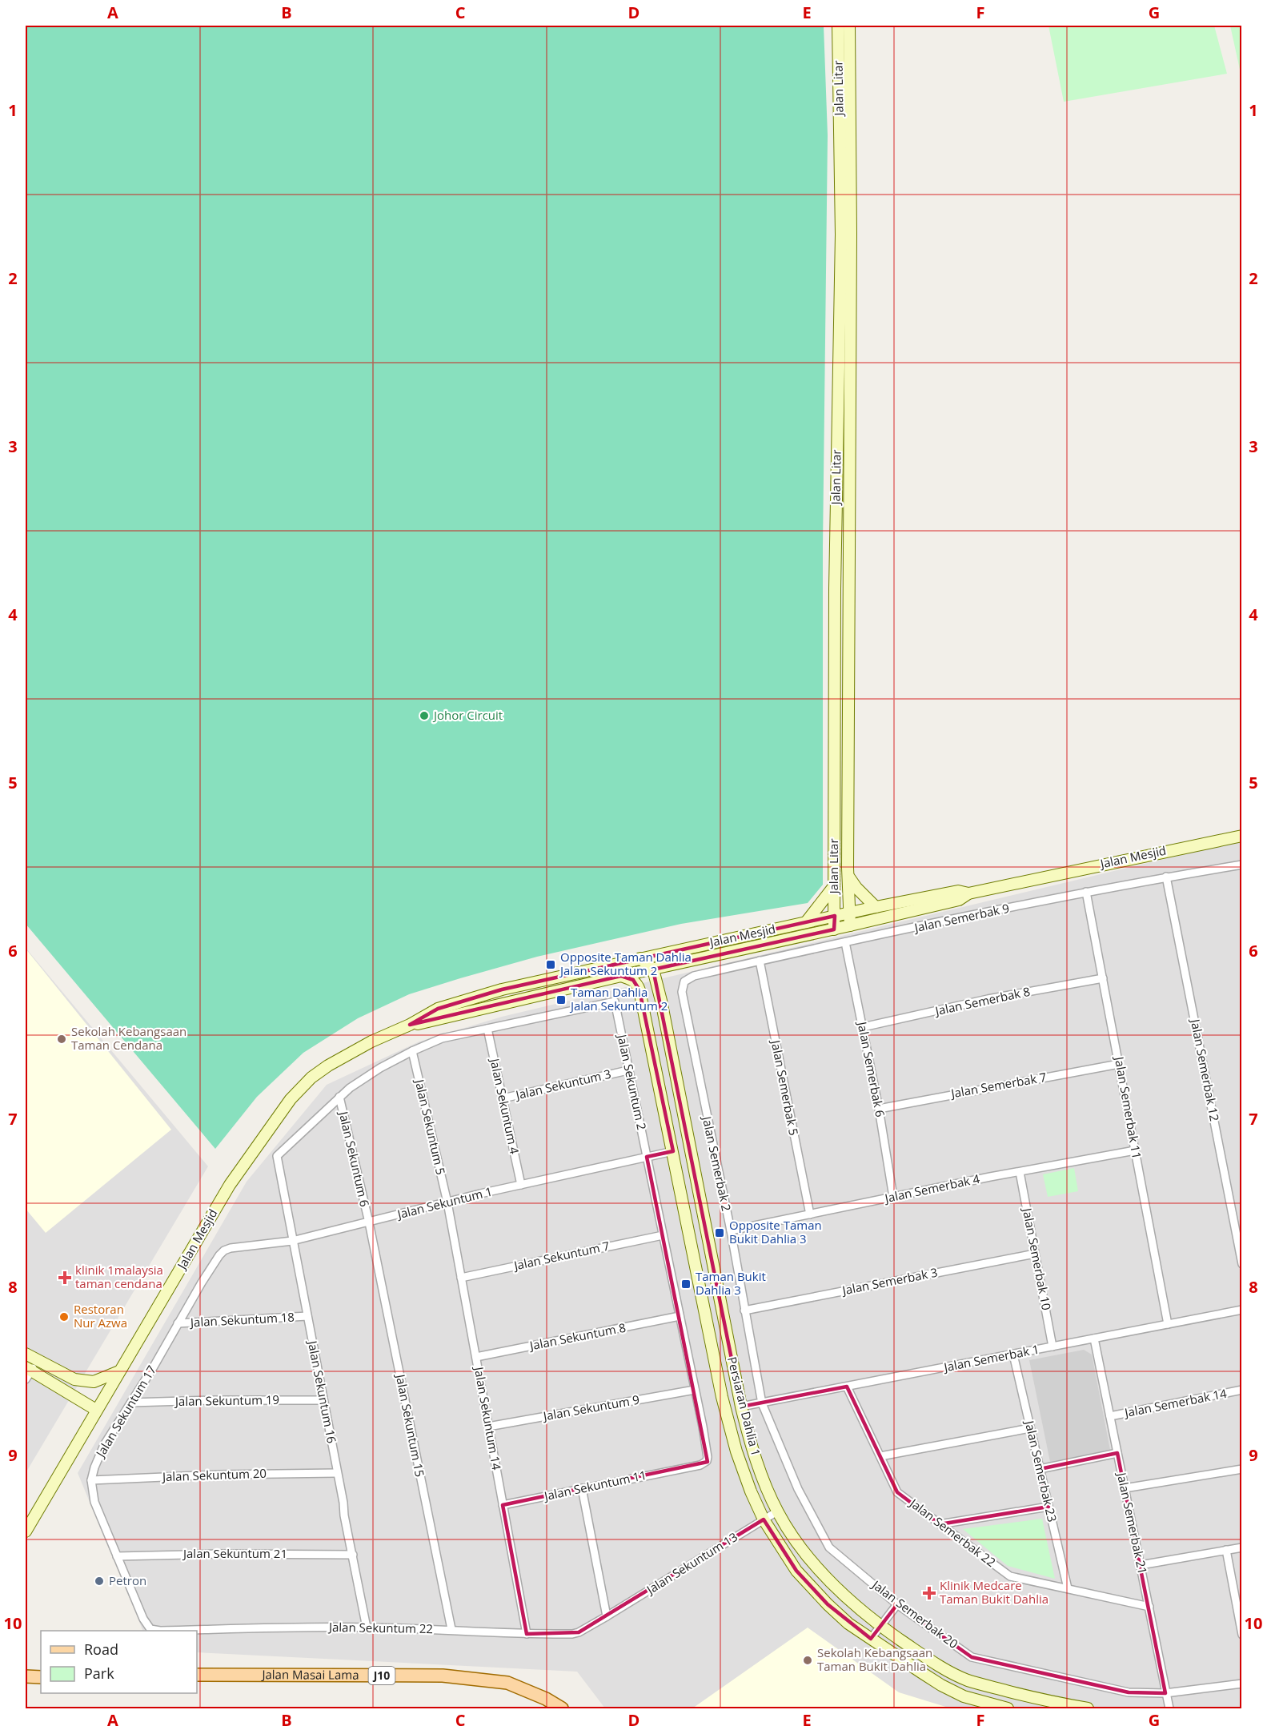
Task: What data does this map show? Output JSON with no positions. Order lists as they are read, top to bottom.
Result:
{
  "streets": {
    "main road": [
      "Jalan Litar",
      "Jalan Mesjid",
      "Persiaran Dahlia 1",
      "Jalan Masai Lama",
      "J10"
    ],
    "street": [
      "Jalan Semerbak 9",
      "Jalan Semerbak 8",
      "Jalan Semerbak 6",
      "Jalan Semerbak 12",
      "Jalan Sekuntum 2",
      "Jalan Sekuntum 3",
      "Jalan Semerbak 7",
      "Jalan Semerbak 5",
      "Jalan Sekuntum 4",
      "Jalan Semerbak 11",
      "Jalan Sekuntum 5",
      "Jalan Sekuntum 6",
      "Jalan Semerbak 2",
      "Jalan Semerbak 4",
      "Jalan Sekuntum 1",
      "Jalan Sekuntum 7",
      "Jalan Semerbak 10",
      "Jalan Semerbak 3",
      "Jalan Sekuntum 18",
      "Jalan Sekuntum 8",
      "Jalan Semerbak 1",
      "Jalan Sekuntum 16",
      "Jalan Sekuntum 19",
      "Jalan Semerbak 14",
      "Jalan Sekuntum 9",
      "Jalan Sekuntum 17",
      "Jalan Sekuntum 14",
      "Jalan Sekuntum 15",
      "Jalan Semerbak 23",
      "Jalan Sekuntum 20",
      "Jalan Sekuntum 11",
      "Jalan Semerbak 21",
      "Jalan Semerbak 22",
      "Jalan Sekuntum 21",
      "Jalan Sekuntum 13",
      "Jalan Semerbak 20",
      "Jalan Sekuntum 22"
    ]
  },
  "crossings": [
    ["Jalan Litar", "Jalan Mesjid"],
    ["Jalan Mesjid", "Persiaran Dahlia 1"],
    ["Jalan Semerbak 9", "Jalan Semerbak 6"],
    ["Jalan Semerbak 9", "Jalan Semerbak 12"],
    ["Jalan Semerbak 9", "Jalan Semerbak 5"],
    ["Jalan Semerbak 9", "Jalan Semerbak 11"],
    ["Jalan Semerbak 9", "Jalan Semerbak 2"],
    ["Jalan Semerbak 8", "Jalan Semerbak 6"],
    ["Jalan Semerbak 8", "Jalan Semerbak 11"],
    ["Jalan Semerbak 6", "Jalan Semerbak 7"],
    ["Jalan Semerbak 6", "Jalan Semerbak 4"],
    ["Jalan Sekuntum 2", "Jalan Sekuntum 4"],
    ["Jalan Sekuntum 2", "Jalan Sekuntum 5"],
    ["Jalan Sekuntum 2", "Jalan Sekuntum 6"],
    ["Jalan Sekuntum 2", "Jalan Sekuntum 1"],
    ["Jalan Sekuntum 2", "Jalan Sekuntum 7"],
    ["Jalan Sekuntum 2", "Jalan Sekuntum 8"],
    ["Jalan Sekuntum 2", "Jalan Sekuntum 16"],
    ["Jalan Sekuntum 2", "Jalan Sekuntum 9"],
    ["Jalan Sekuntum 2", "Jalan Sekuntum 11"],
    ["Jalan Sekuntum 3", "Jalan Sekuntum 4"],
    ["Jalan Semerbak 7", "Jalan Semerbak 11"],
    ["Jalan Semerbak 5", "Jalan Semerbak 4"],
    ["Jalan Sekuntum 4", "Jalan Sekuntum 1"],
    ["Jalan Semerbak 11", "Jalan Semerbak 4"],
    ["Jalan Semerbak 11", "Jalan Semerbak 1"],
    ["Jalan Sekuntum 5", "Jalan Sekuntum 1"],
    ["Jalan Sekuntum 5", "Jalan Sekuntum 14"],
    ["Jalan Sekuntum 6", "Jalan Sekuntum 1"],
    ["Jalan Sekuntum 6", "Jalan Sekuntum 15"],
    ["Jalan Semerbak 2", "Jalan Semerbak 4"],
    ["Jalan Semerbak 2", "Jalan Semerbak 3"],
    ["Jalan Semerbak 2", "Jalan Semerbak 1"],
    ["Jalan Semerbak 2", "Jalan Semerbak 20"],
    ["Jalan Semerbak 4", "Jalan Semerbak 10"],
    ["Jalan Sekuntum 1", "Jalan Sekuntum 16"],
    ["Jalan Sekuntum 1", "Persiaran Dahlia 1"],
    ["Jalan Sekuntum 1", "Jalan Sekuntum 17"],
    ["Jalan Sekuntum 1", "Jalan Sekuntum 14"],
    ["Jalan Sekuntum 1", "Jalan Sekuntum 15"],
    ["Jalan Sekuntum 7", "Jalan Sekuntum 14"],
    ["Jalan Semerbak 10", "Jalan Semerbak 3"],
    ["Jalan Semerbak 10", "Jalan Semerbak 1"],
    ["Jalan Sekuntum 18", "Jalan Sekuntum 16"],
    ["Jalan Sekuntum 18", "Jalan Sekuntum 17"],
    ["Jalan Sekuntum 8", "Jalan Sekuntum 14"],
    ["Jalan Semerbak 1", "Persiaran Dahlia 1"],
    ["Jalan Semerbak 1", "Jalan Semerbak 23"],
    ["Jalan Semerbak 1", "Jalan Semerbak 21"],
    ["Jalan Semerbak 1", "Jalan Semerbak 22"],
    ["Jalan Semerbak 1", "Jalan Semerbak 20"],
    ["Jalan Sekuntum 16", "Jalan Sekuntum 19"],
    ["Jalan Sekuntum 16", "Jalan Sekuntum 20"],
    ["Jalan Sekuntum 16", "Jalan Sekuntum 21"],
    ["Jalan Sekuntum 16", "Jalan Sekuntum 22"],
    ["Jalan Sekuntum 19", "Jalan Sekuntum 17"],
    ["Jalan Semerbak 14", "Jalan Semerbak 21"],
    ["Persiaran Dahlia 1", "Jalan Sekuntum 13"],
    ["Jalan Sekuntum 9", "Jalan Sekuntum 14"],
    ["Jalan Sekuntum 17", "Jalan Sekuntum 20"],
    ["Jalan Sekuntum 17", "Jalan Sekuntum 21"],
    ["Jalan Sekuntum 17", "Jalan Sekuntum 22"],
    ["Jalan Sekuntum 14", "Jalan Sekuntum 11"],
    ["Jalan Sekuntum 14", "Jalan Sekuntum 22"],
    ["Jalan Sekuntum 15", "Jalan Sekuntum 22"],
    ["Jalan Semerbak 23", "Jalan Semerbak 22"],
    ["Jalan Semerbak 21", "Jalan Semerbak 22"],
    ["Jalan Semerbak 21", "Jalan Semerbak 20"],
    ["Jalan Sekuntum 13", "Jalan Sekuntum 22"]
  ],
  "places": {
    "other": [
      "Johor Circuit",
      "Sekolah Kebangsaan Taman Cendana",
      "Restoran Nur Azwa",
      "Petron",
      "Sekolah Kebangsaan Taman Bukit Dahlia"
    ],
    "transit": [
      "Opposite Taman Dahlia Jalan Sekuntum 2",
      "Taman Dahlia Jalan Sekuntum 2",
      "Opposite Taman Bukit Dahlia 3",
      "Taman Bukit Dahlia 3"
    ],
    "health": ["klinik 1malaysia taman cendana", "Klinik Medcare Taman Bukit Dahlia"]
  },
  "legend": ["Road", "Park"],
  "grid": {
    "columns": [
      "A",
      "B",
      "C",
      "D",
      "E",
      "F",
      "G"
    ],
    "rows": [
      "1",
      "2",
      "3",
      "4",
      "5",
      "6",
      "7",
      "8",
      "9",
      "10"
    ]
  }
}
